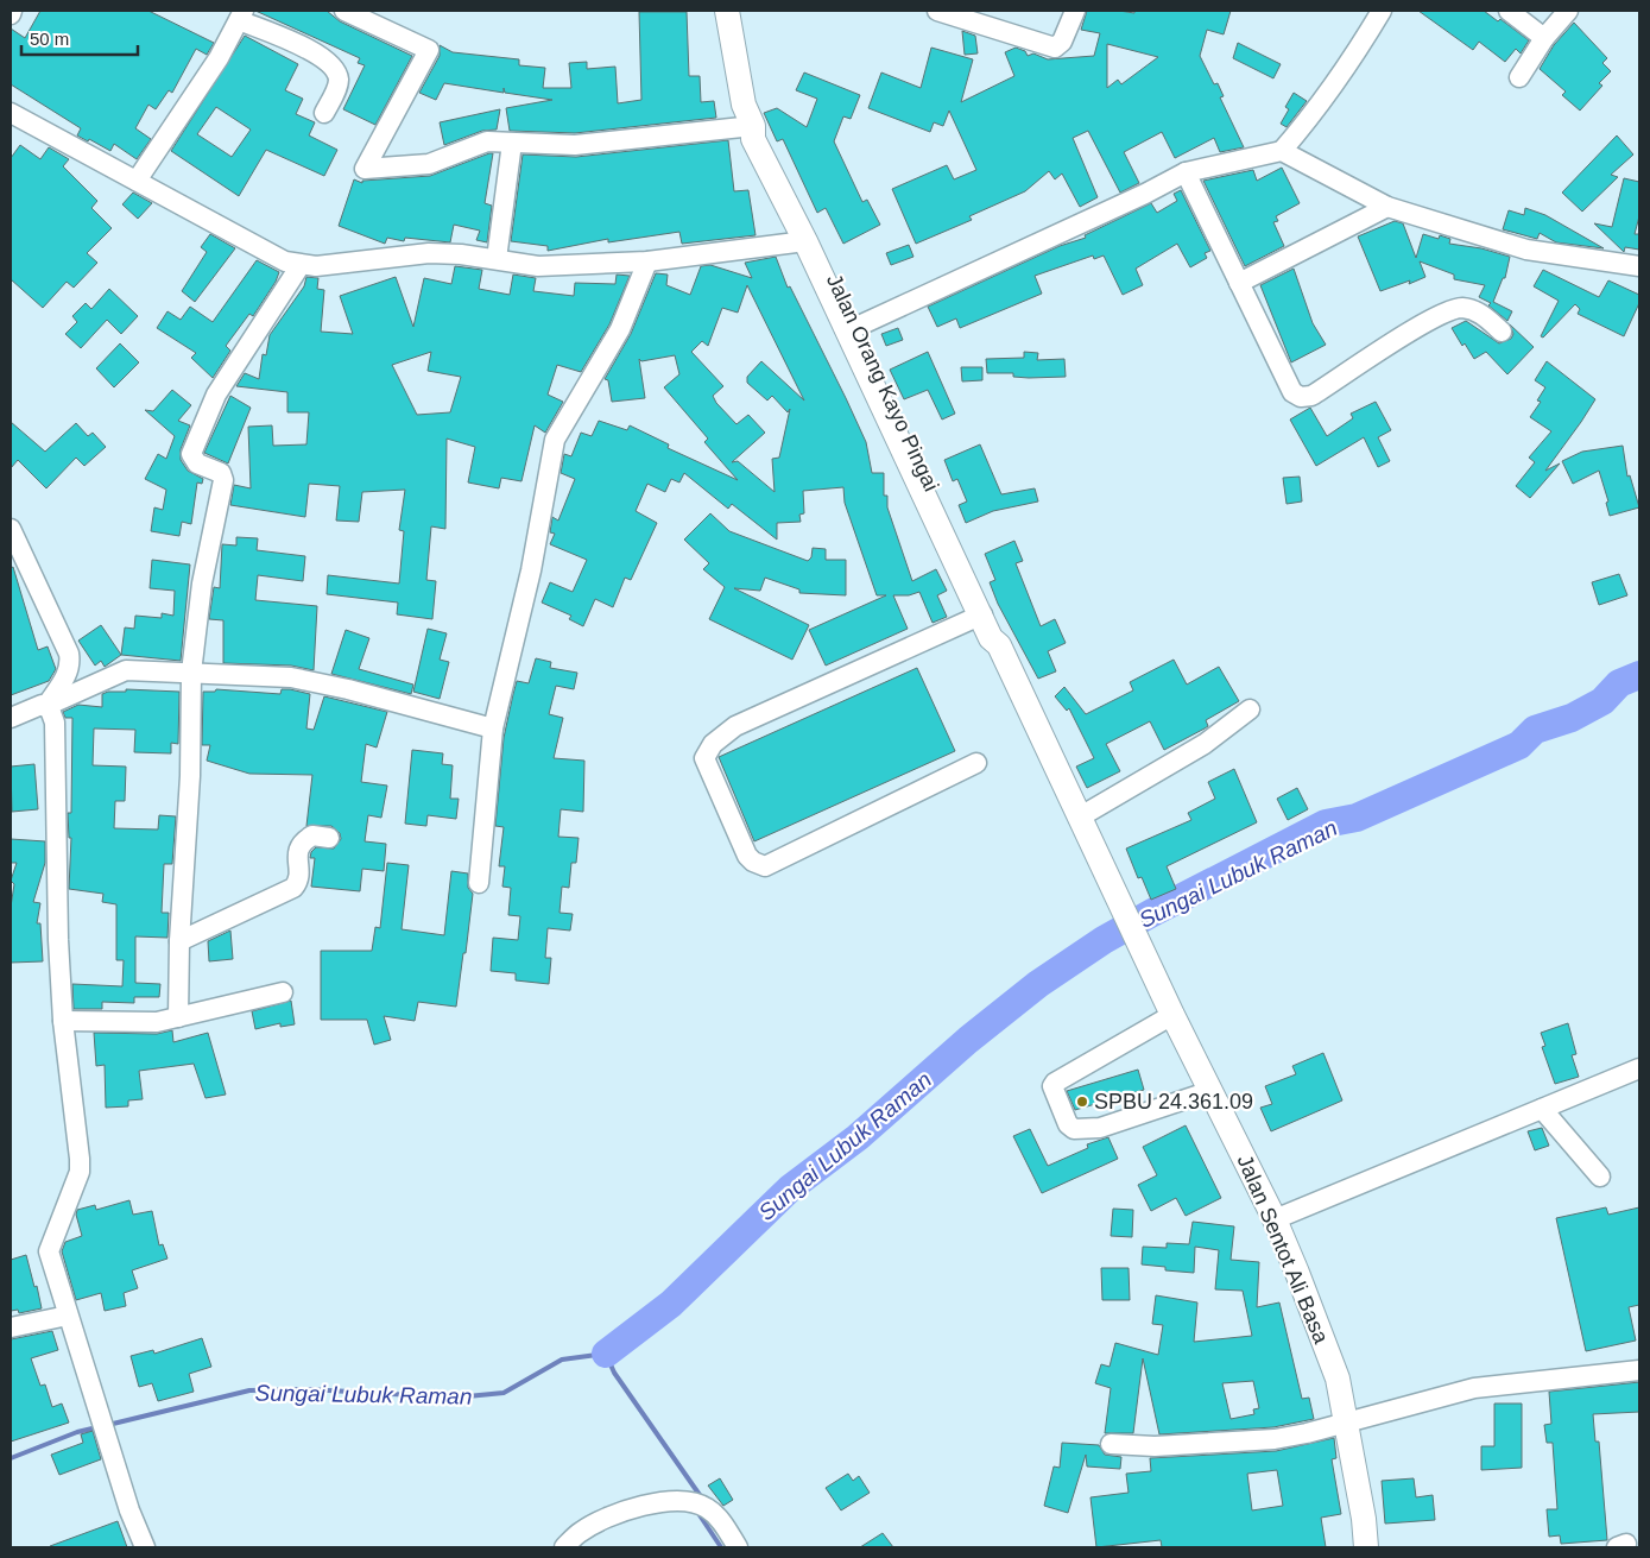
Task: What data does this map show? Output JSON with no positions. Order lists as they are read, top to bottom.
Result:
{
  "streets": {
    "main road": ["Jalan Orang Kayo Pingai", "Jalan Sentot Ali Basa"]
  },
  "crossings": [
    ["Jalan Orang Kayo Pingai", "Jalan Sentot Ali Basa"]
  ],
  "water": ["Sungai Lubuk Raman"],
  "places": ["SPBU 24.361.09"],
  "scale_bar": "50 m"
}
